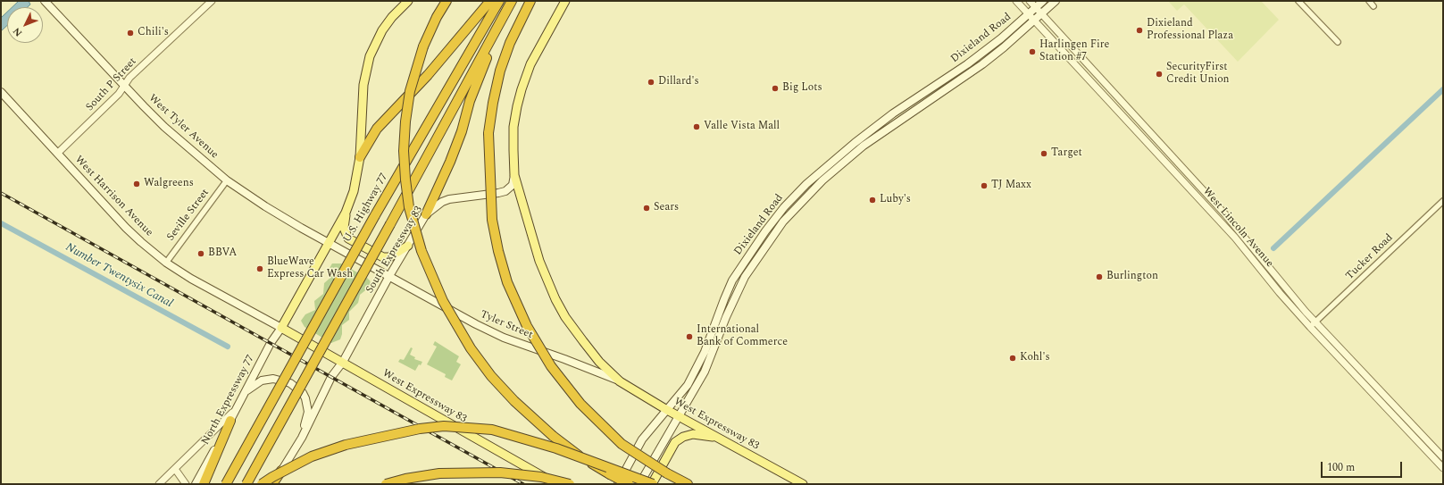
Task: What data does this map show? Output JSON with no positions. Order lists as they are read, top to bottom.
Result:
{
  "streets": {
    "highway": ["U.S. Highway 77"],
    "main road": [
      "Dixieland Road",
      "West Tyler Avenue",
      "West Harrison Avenue",
      "South Expressway 83",
      "Tyler Street",
      "West Expressway 83",
      "North Expressway 77"
    ],
    "street": [
      "South P Street",
      "Seville Street",
      "West Lincoln Avenue",
      "Tucker Road"
    ]
  },
  "crossings": [
    ["Dixieland Road", "West Lincoln Avenue"],
    ["Dixieland Road", "West Expressway 83"],
    ["South P Street", "West Tyler Avenue"],
    ["South P Street", "West Harrison Avenue"],
    ["West Tyler Avenue", "Seville Street"],
    ["West Tyler Avenue", "Tyler Street"],
    ["West Harrison Avenue", "Seville Street"],
    ["West Harrison Avenue", "West Expressway 83"],
    ["West Harrison Avenue", "North Expressway 77"],
    ["West Lincoln Avenue", "Tucker Road"],
    ["South Expressway 83", "Tyler Street"],
    ["South Expressway 83", "West Expressway 83"],
    ["Tyler Street", "West Expressway 83"],
    ["West Expressway 83", "North Expressway 77"]
  ],
  "water": ["Number Twentysix Canal"],
  "places": [
    "Dixieland Professional Plaza",
    "Chili's",
    "Harlingen Fire Station #7",
    "SecurityFirst Credit Union",
    "Dillard's",
    "Big Lots",
    "Valle Vista Mall",
    "Target",
    "Walgreens",
    "TJ Maxx",
    "Luby's",
    "Sears",
    "BBVA",
    "BlueWave Express Car Wash",
    "Burlington",
    "International Bank of Commerce",
    "Kohl's"
  ],
  "scale_bar": "100 m",
  "north": "bottom left"
}
